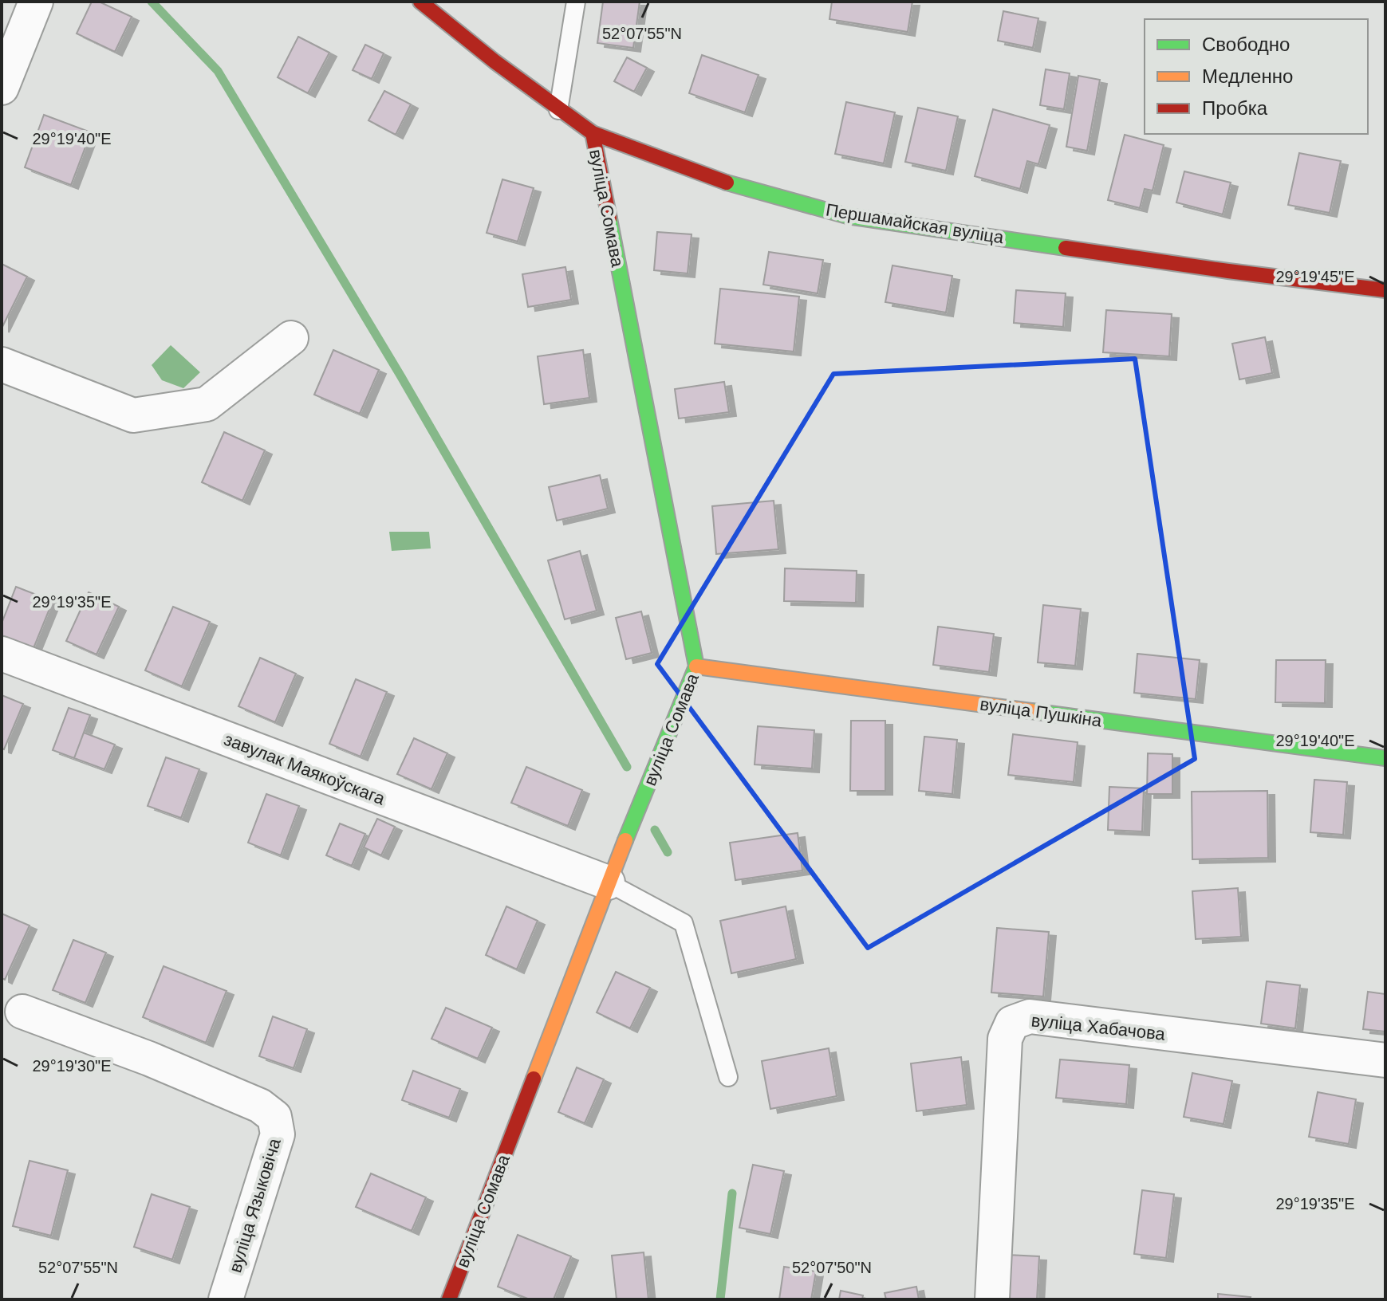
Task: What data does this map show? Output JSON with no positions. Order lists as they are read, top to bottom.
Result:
{
  "streets": {
    "street": [
      "вуліца Сомава",
      "Першамайская вуліца",
      "вуліца Пушкіна",
      "завулак Маякоўскага",
      "вуліца Хабачова",
      "вуліца Языковіча"
    ]
  },
  "crossings": [
    ["вуліца Сомава", "Першамайская вуліца"],
    ["вуліца Сомава", "вуліца Пушкіна"],
    ["вуліца Сомава", "завулак Маякоўскага"]
  ],
  "legend": ["Свободно", "Медленно", "Пробка"],
  "coordinates": [
    "52°07'55\"N",
    "29°19'40\"E",
    "29°19'45\"E",
    "29°19'35\"E",
    "29°19'30\"E",
    "52°07'50\"N"
  ]
}
